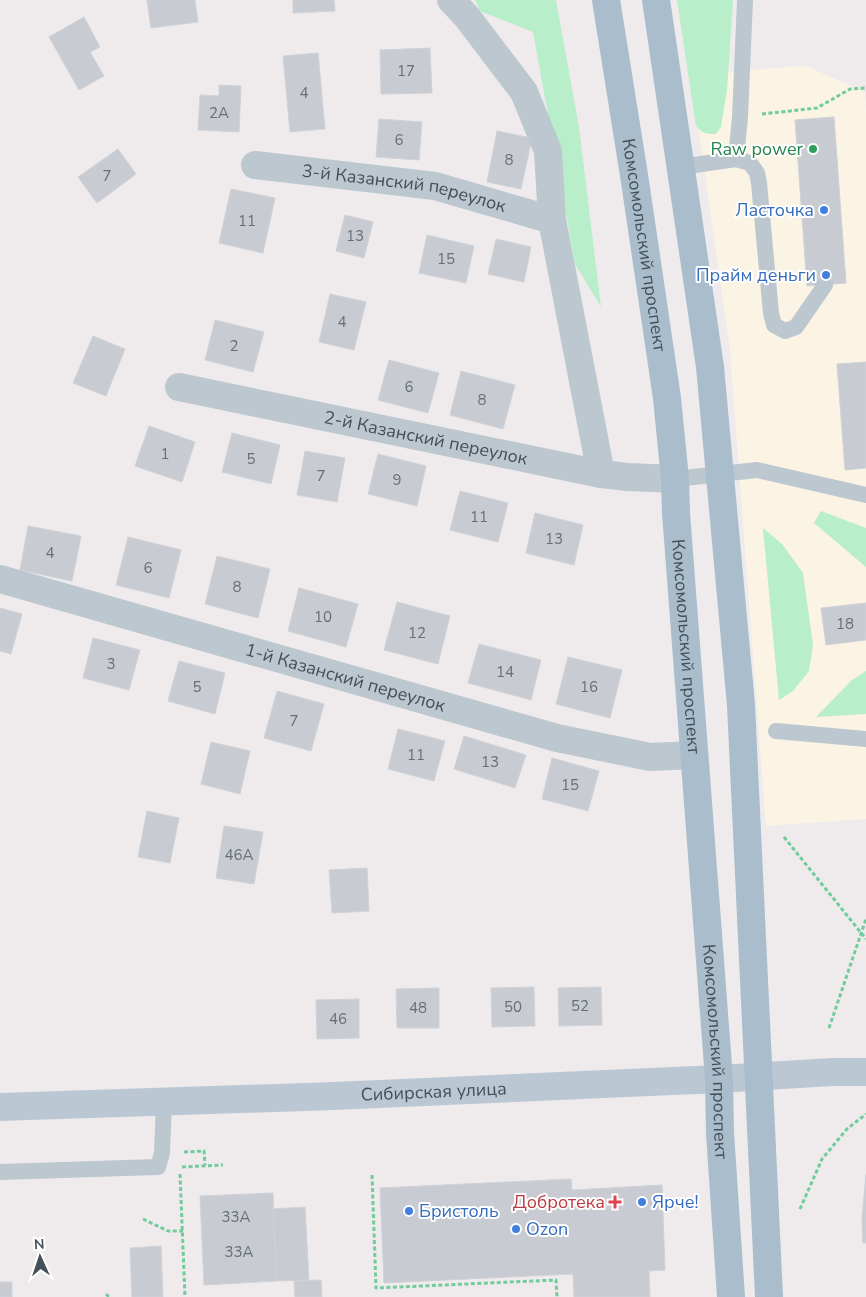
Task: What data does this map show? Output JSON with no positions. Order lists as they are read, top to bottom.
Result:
{
  "streets": {
    "main road": ["Комсомольский проспект", "Сибирская улица"],
    "street": ["3-й Казанский переулок", "2-й Казанский переулок", "1-й Казанский переулок"]
  },
  "crossings": [
    ["Комсомольский проспект", "2-й Казанский переулок"],
    ["Комсомольский проспект", "1-й Казанский переулок"],
    ["Комсомольский проспект", "Сибирская улица"]
  ],
  "places": {
    "other": [
      "Raw power",
      "Ласточка",
      "Прайм деньги",
      "Ярче!",
      "Бристоль",
      "Ozon"
    ],
    "health": ["Добротека"]
  },
  "house_numbers": [
    "17",
    "4",
    "2А",
    "6",
    "8",
    "7",
    "11",
    "13",
    "15",
    "4",
    "2",
    "6",
    "8",
    "1",
    "5",
    "7",
    "9",
    "11",
    "13",
    "4",
    "6",
    "8",
    "10",
    "18",
    "12",
    "3",
    "14",
    "5",
    "16",
    "7",
    "11",
    "13",
    "15",
    "46А",
    "52",
    "50",
    "48",
    "46",
    "33А",
    "33А"
  ],
  "north": "top"
}
